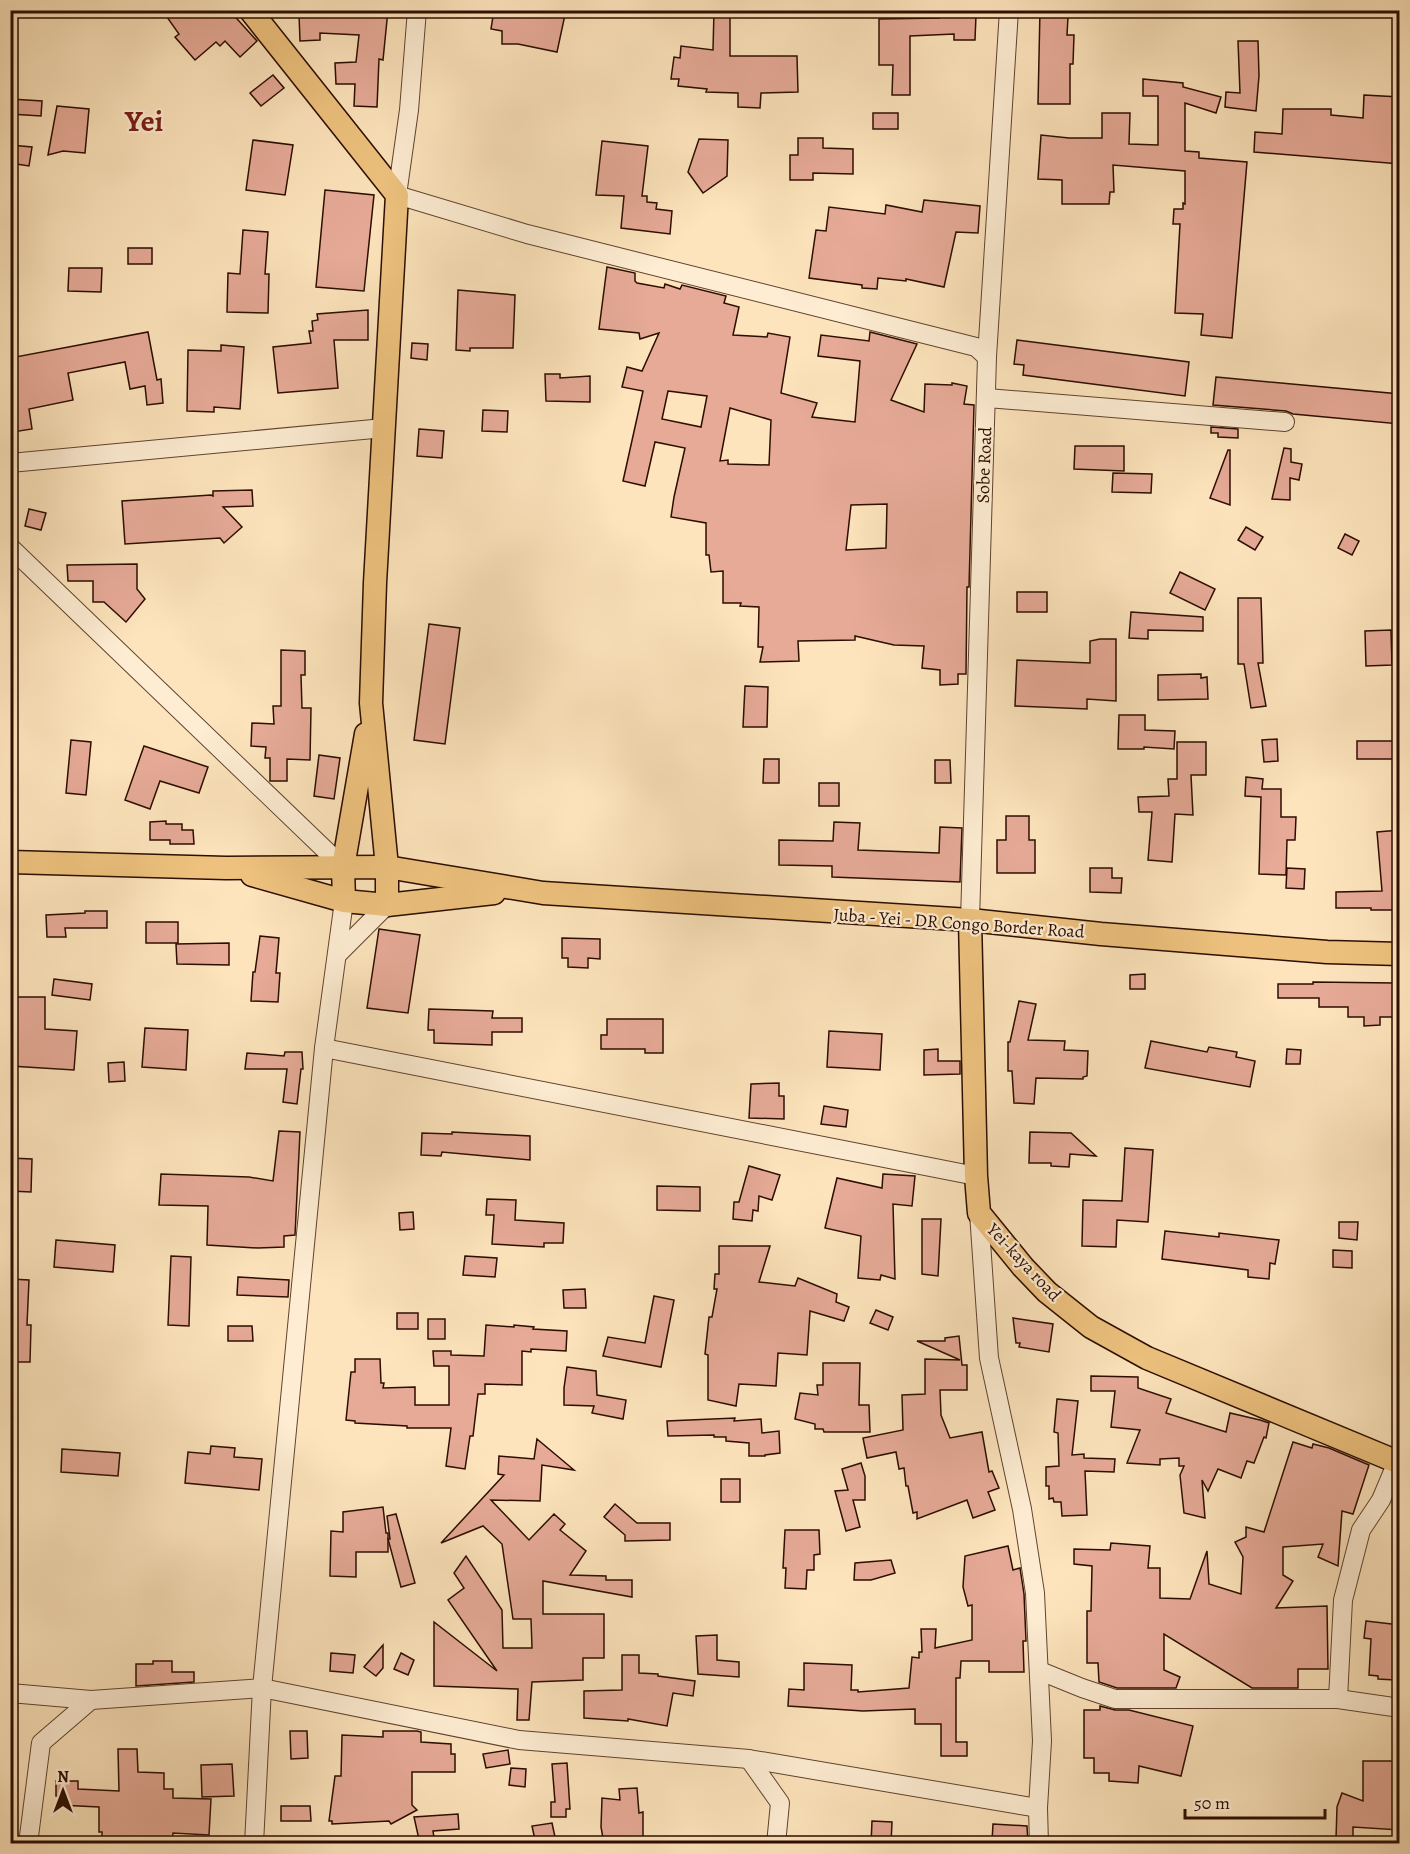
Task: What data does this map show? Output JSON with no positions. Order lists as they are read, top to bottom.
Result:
{
  "streets": {
    "main road": ["Juba - Yei - DR Congo Border Road", "Yei-kaya road"],
    "street": ["Sobe Road"]
  },
  "crossings": [
    ["Sobe Road", "Juba - Yei - DR Congo Border Road"],
    ["Sobe Road", "Yei-kaya road"],
    ["Juba - Yei - DR Congo Border Road", "Yei-kaya road"]
  ],
  "districts": ["Yei"],
  "scale_bar": "50 m",
  "north": "top"
}
